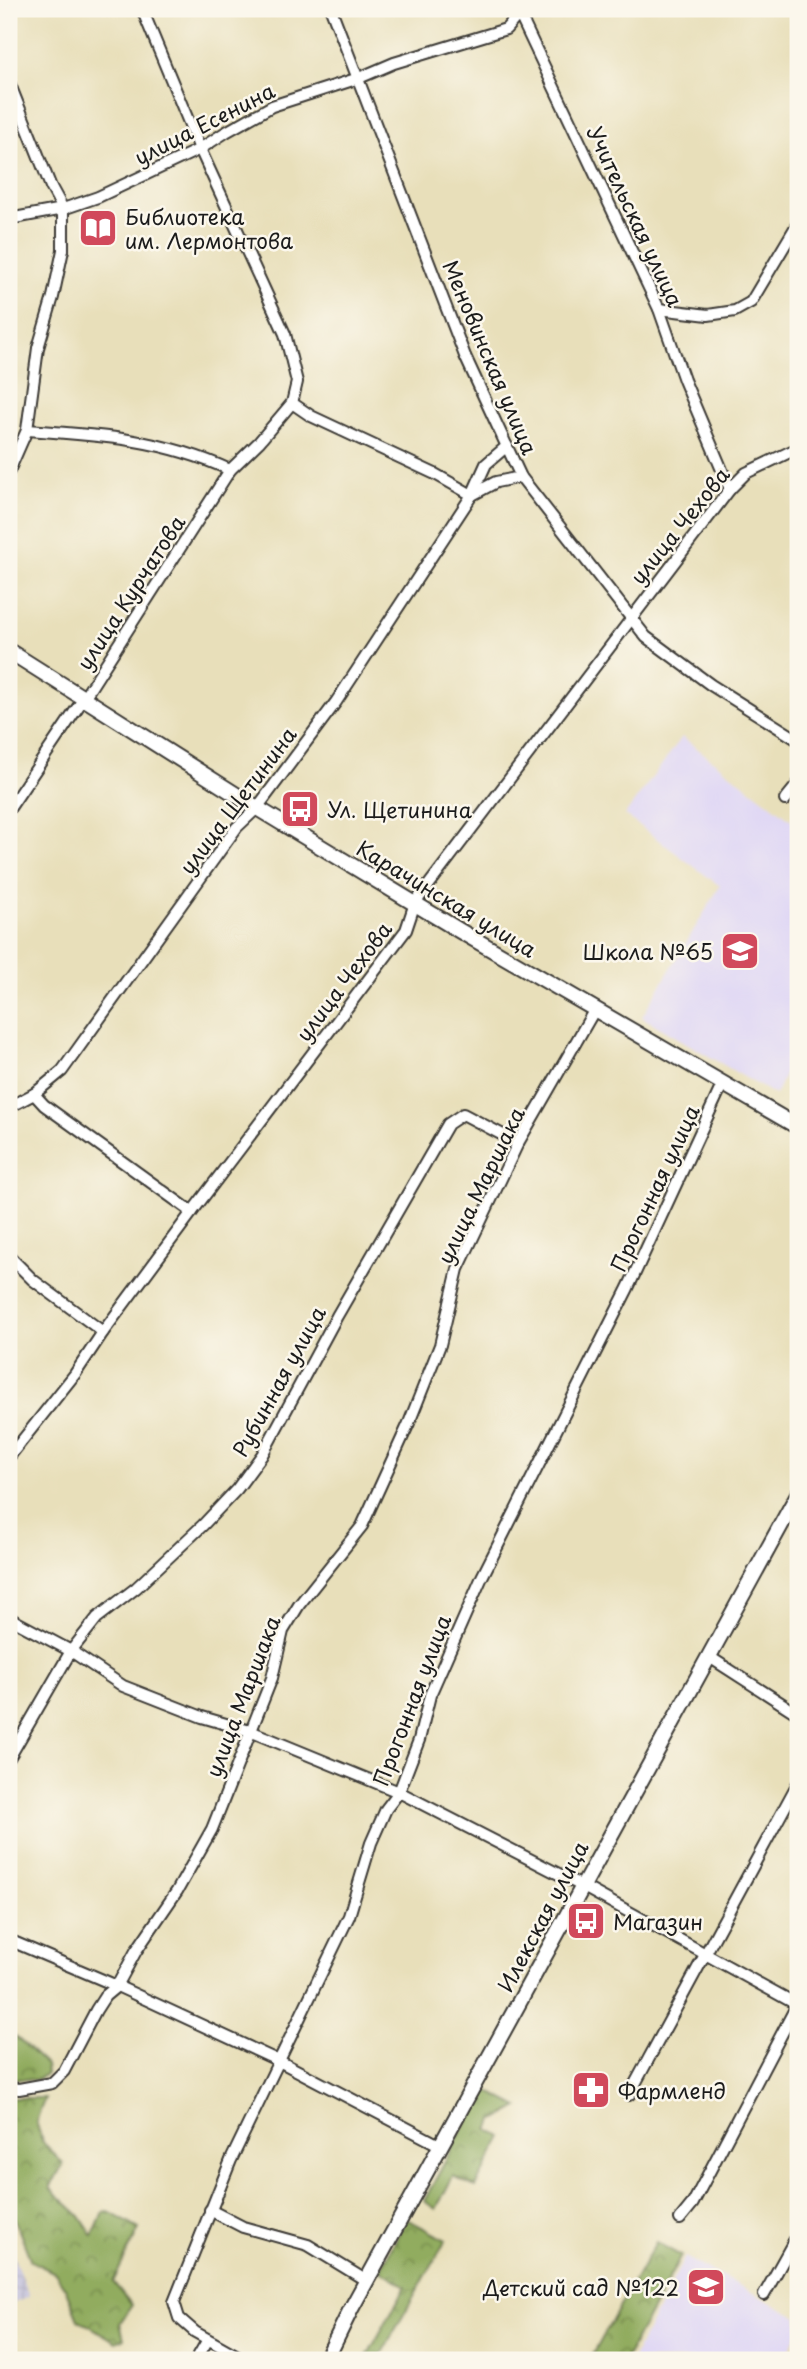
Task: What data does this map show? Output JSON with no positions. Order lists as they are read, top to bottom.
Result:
{
  "streets": {
    "street": [
      "улица Есенина",
      "Учительская улица",
      "Меновинская улица",
      "улица Чехова",
      "улица Курчатова",
      "улица Щетинина",
      "Карачинская улица",
      "улица Маршака",
      "Прогонная улица",
      "Рубинная улица",
      "Илекская улица"
    ]
  },
  "crossings": [
    ["улица Есенина", "Учительская улица"],
    ["улица Есенина", "Меновинская улица"],
    ["Учительская улица", "улица Чехова"],
    ["Меновинская улица", "улица Чехова"],
    ["Меновинская улица", "улица Щетинина"],
    ["улица Чехова", "Карачинская улица"],
    ["улица Курчатова", "Карачинская улица"],
    ["улица Щетинина", "Карачинская улица"],
    ["Карачинская улица", "улица Маршака"],
    ["Карачинская улица", "Прогонная улица"],
    ["улица Маршака", "Рубинная улица"]
  ],
  "places": {
    "library": ["Библиотека им. Лермонтова"],
    "bus stop": ["Ул. Щетинина", "Магазин"],
    "school or university": ["Школа №65", "Детский сад №122"],
    "pharmacy": ["Фармленд"]
  }
}
